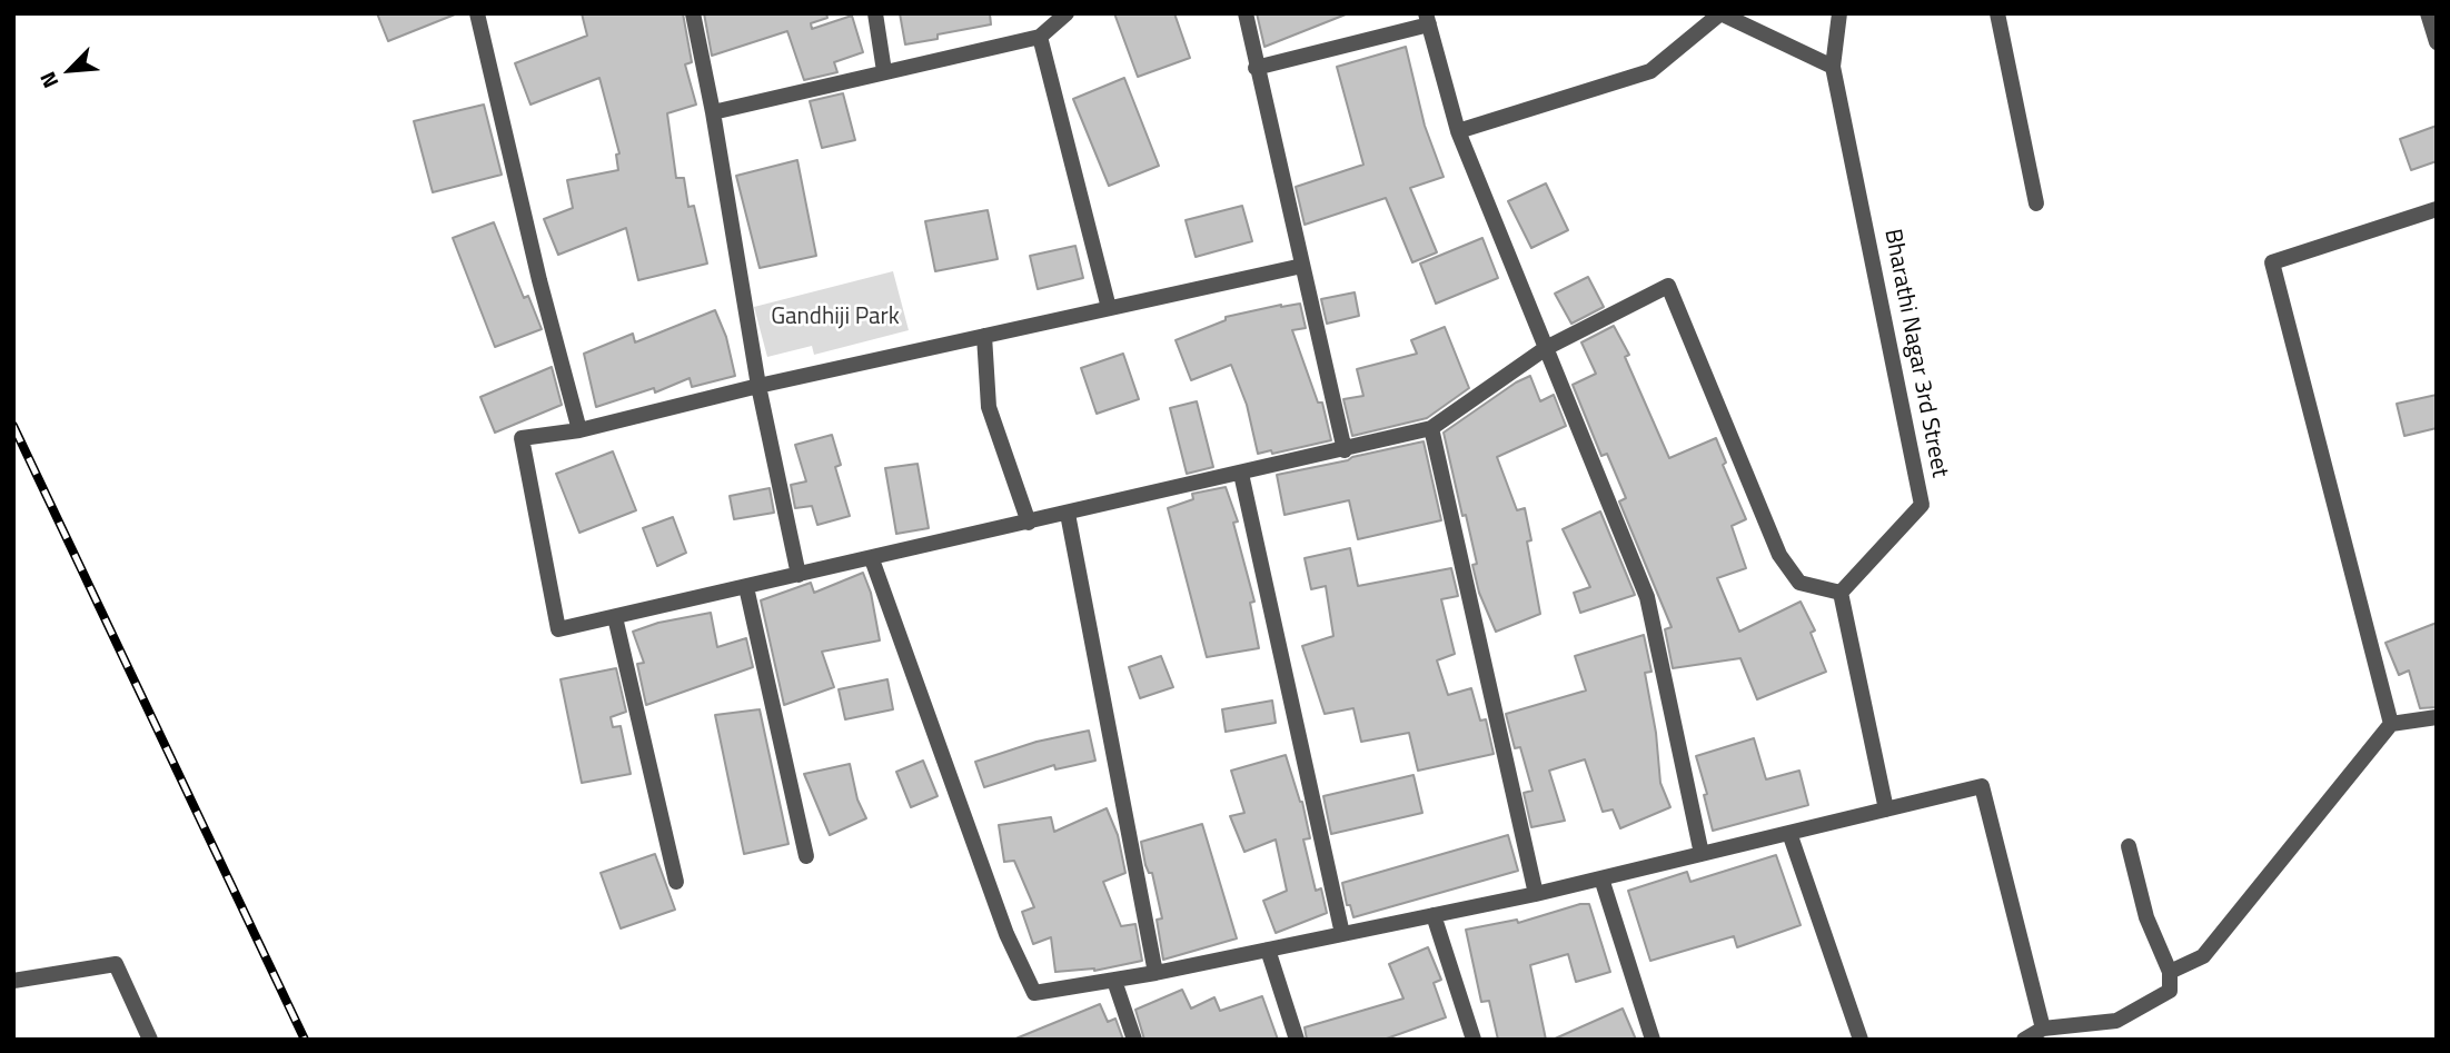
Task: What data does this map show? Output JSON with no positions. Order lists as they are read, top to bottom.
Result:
{
  "streets": {
    "street": ["Bharathi Nagar 3rd Street"]
  },
  "parks": ["Gandhiji Park"],
  "north": "bottom left"
}
